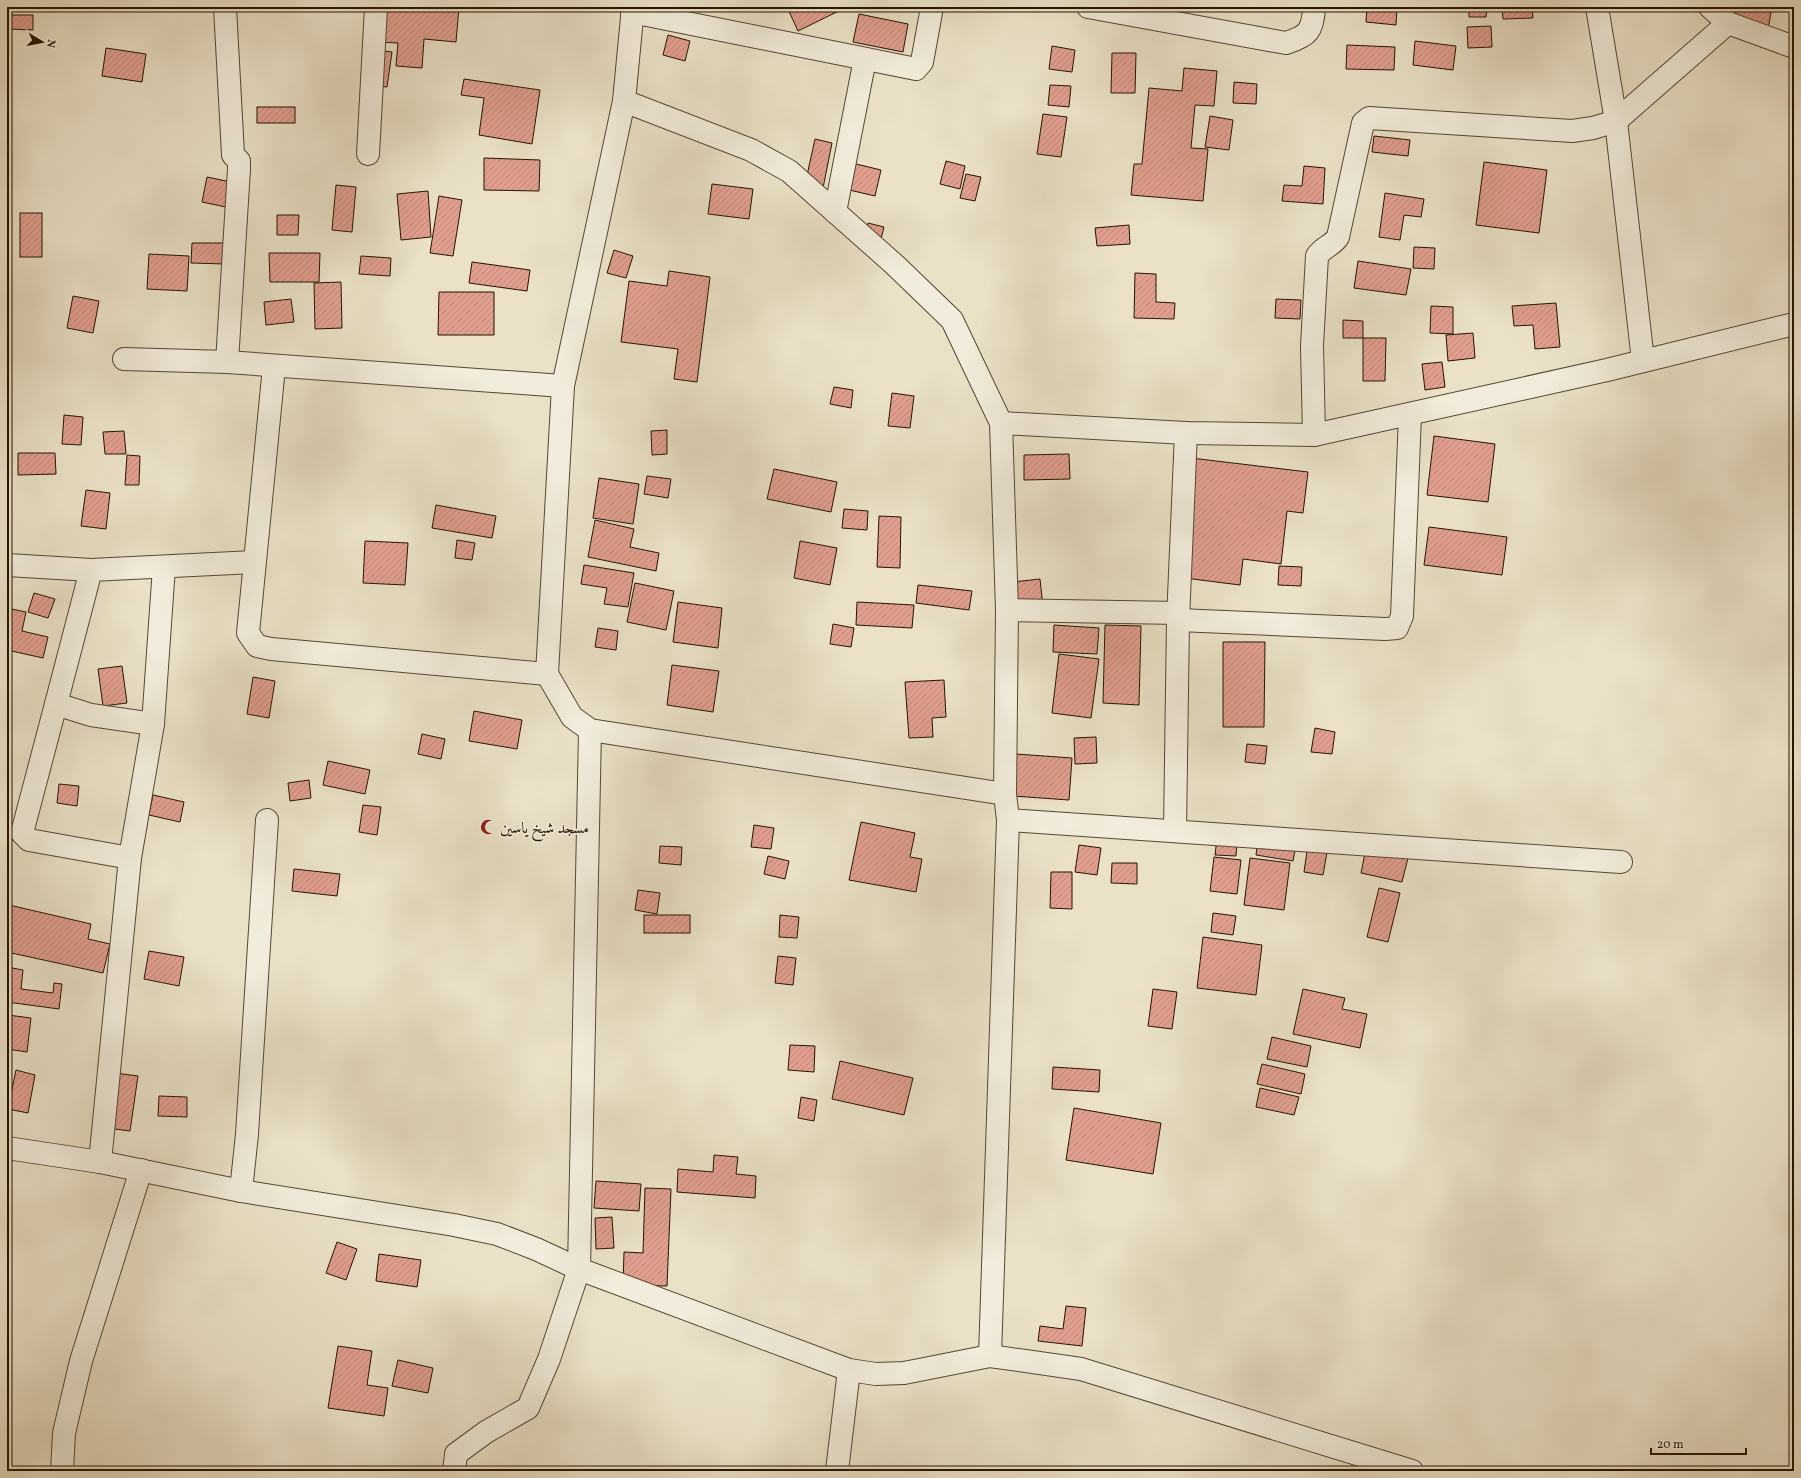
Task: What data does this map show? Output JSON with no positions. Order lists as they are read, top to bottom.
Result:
{
  "places": {
    "mosque": ["مسجد شيخ ياسين"]
  },
  "scale_bar": "20 m",
  "north": "right"
}
